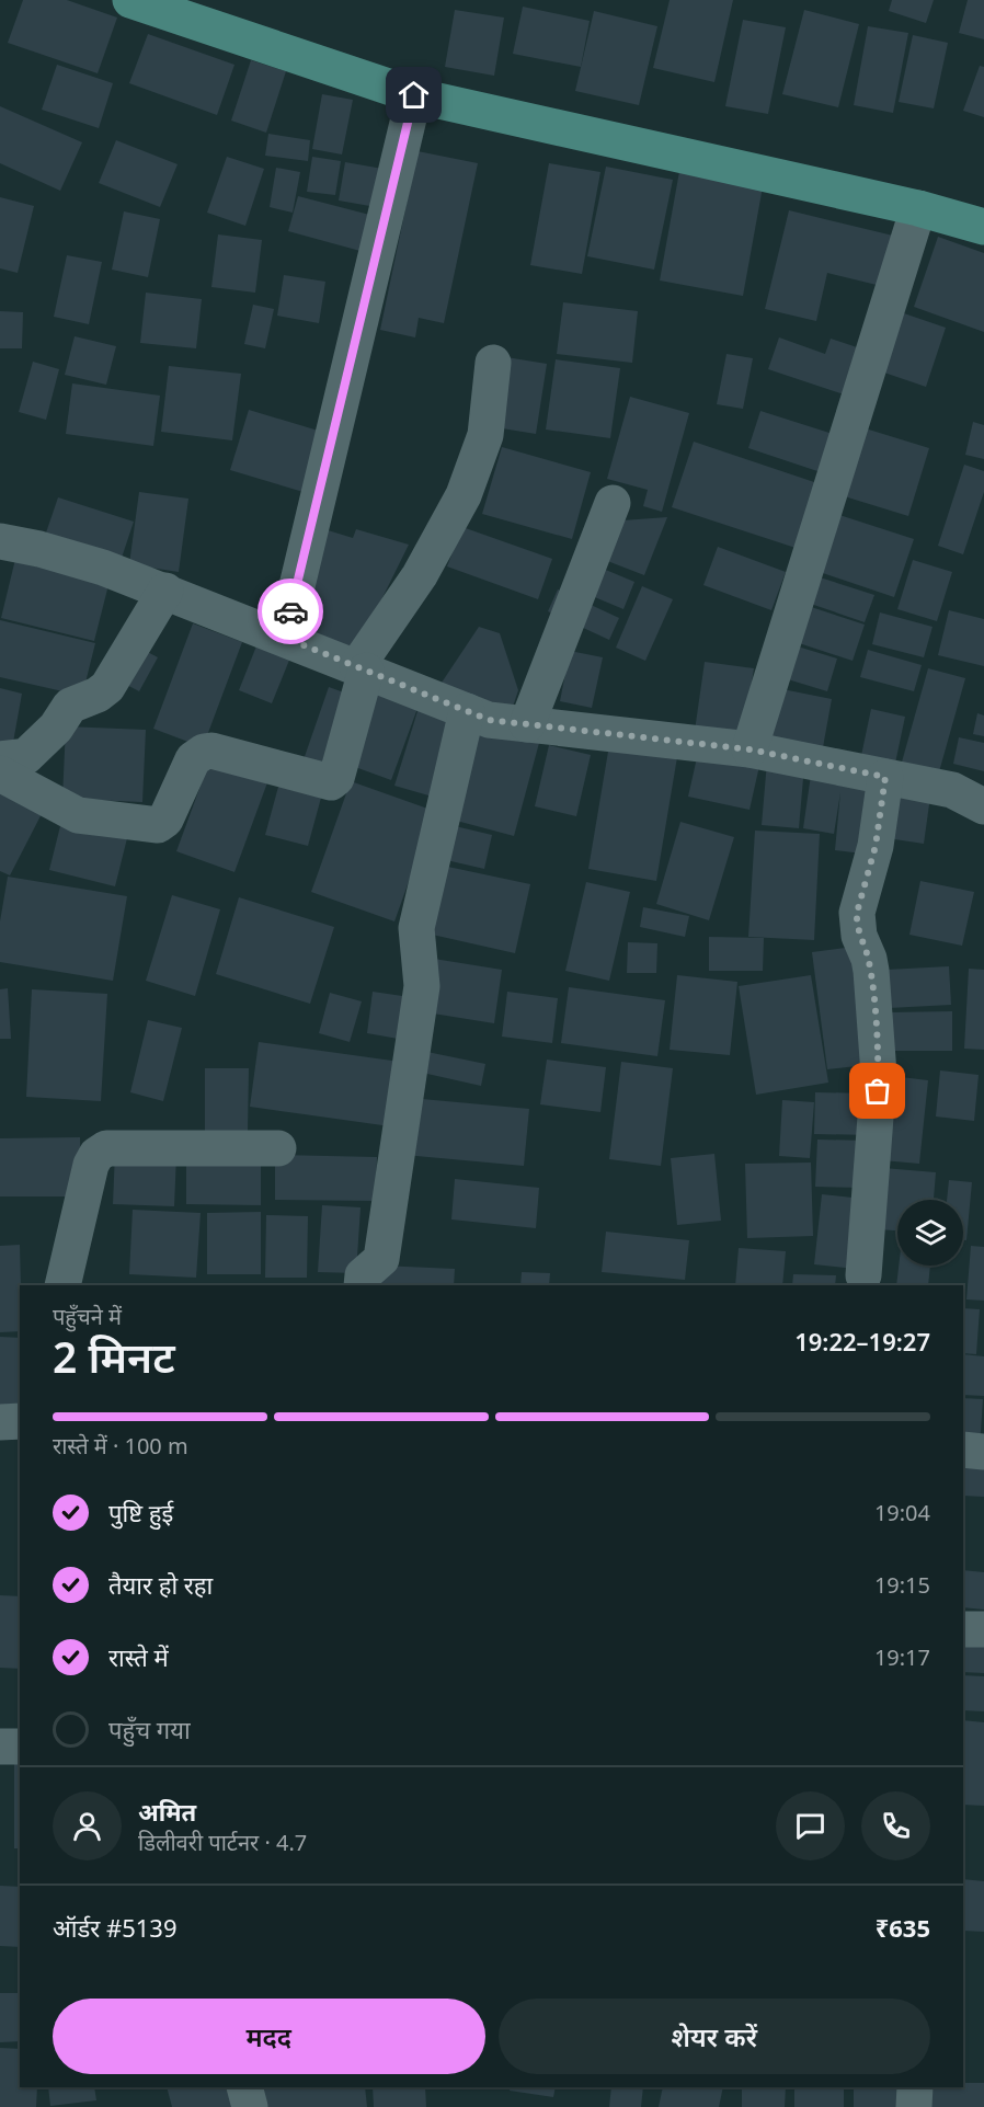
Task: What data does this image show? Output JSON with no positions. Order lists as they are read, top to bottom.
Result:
{
  "page": {
    "heading": ["2 मिनट", "पहुँचने में", "19:22–19:27"],
    "panel": [
      "अमित",
      "डिलीवरी पार्टनर · 4.7",
      "ऑर्डर #5139",
      "₹635"
    ],
    "bar": "रास्ते में · 100 m",
    "list": [
      ["पुष्टि हुई", "19:04"],
      ["तैयार हो रहा", "19:15"],
      ["रास्ते में", "19:17"],
      "पहुँच गया"
    ],
    "buttons": ["मदद", "शेयर करें"]
  }
}
